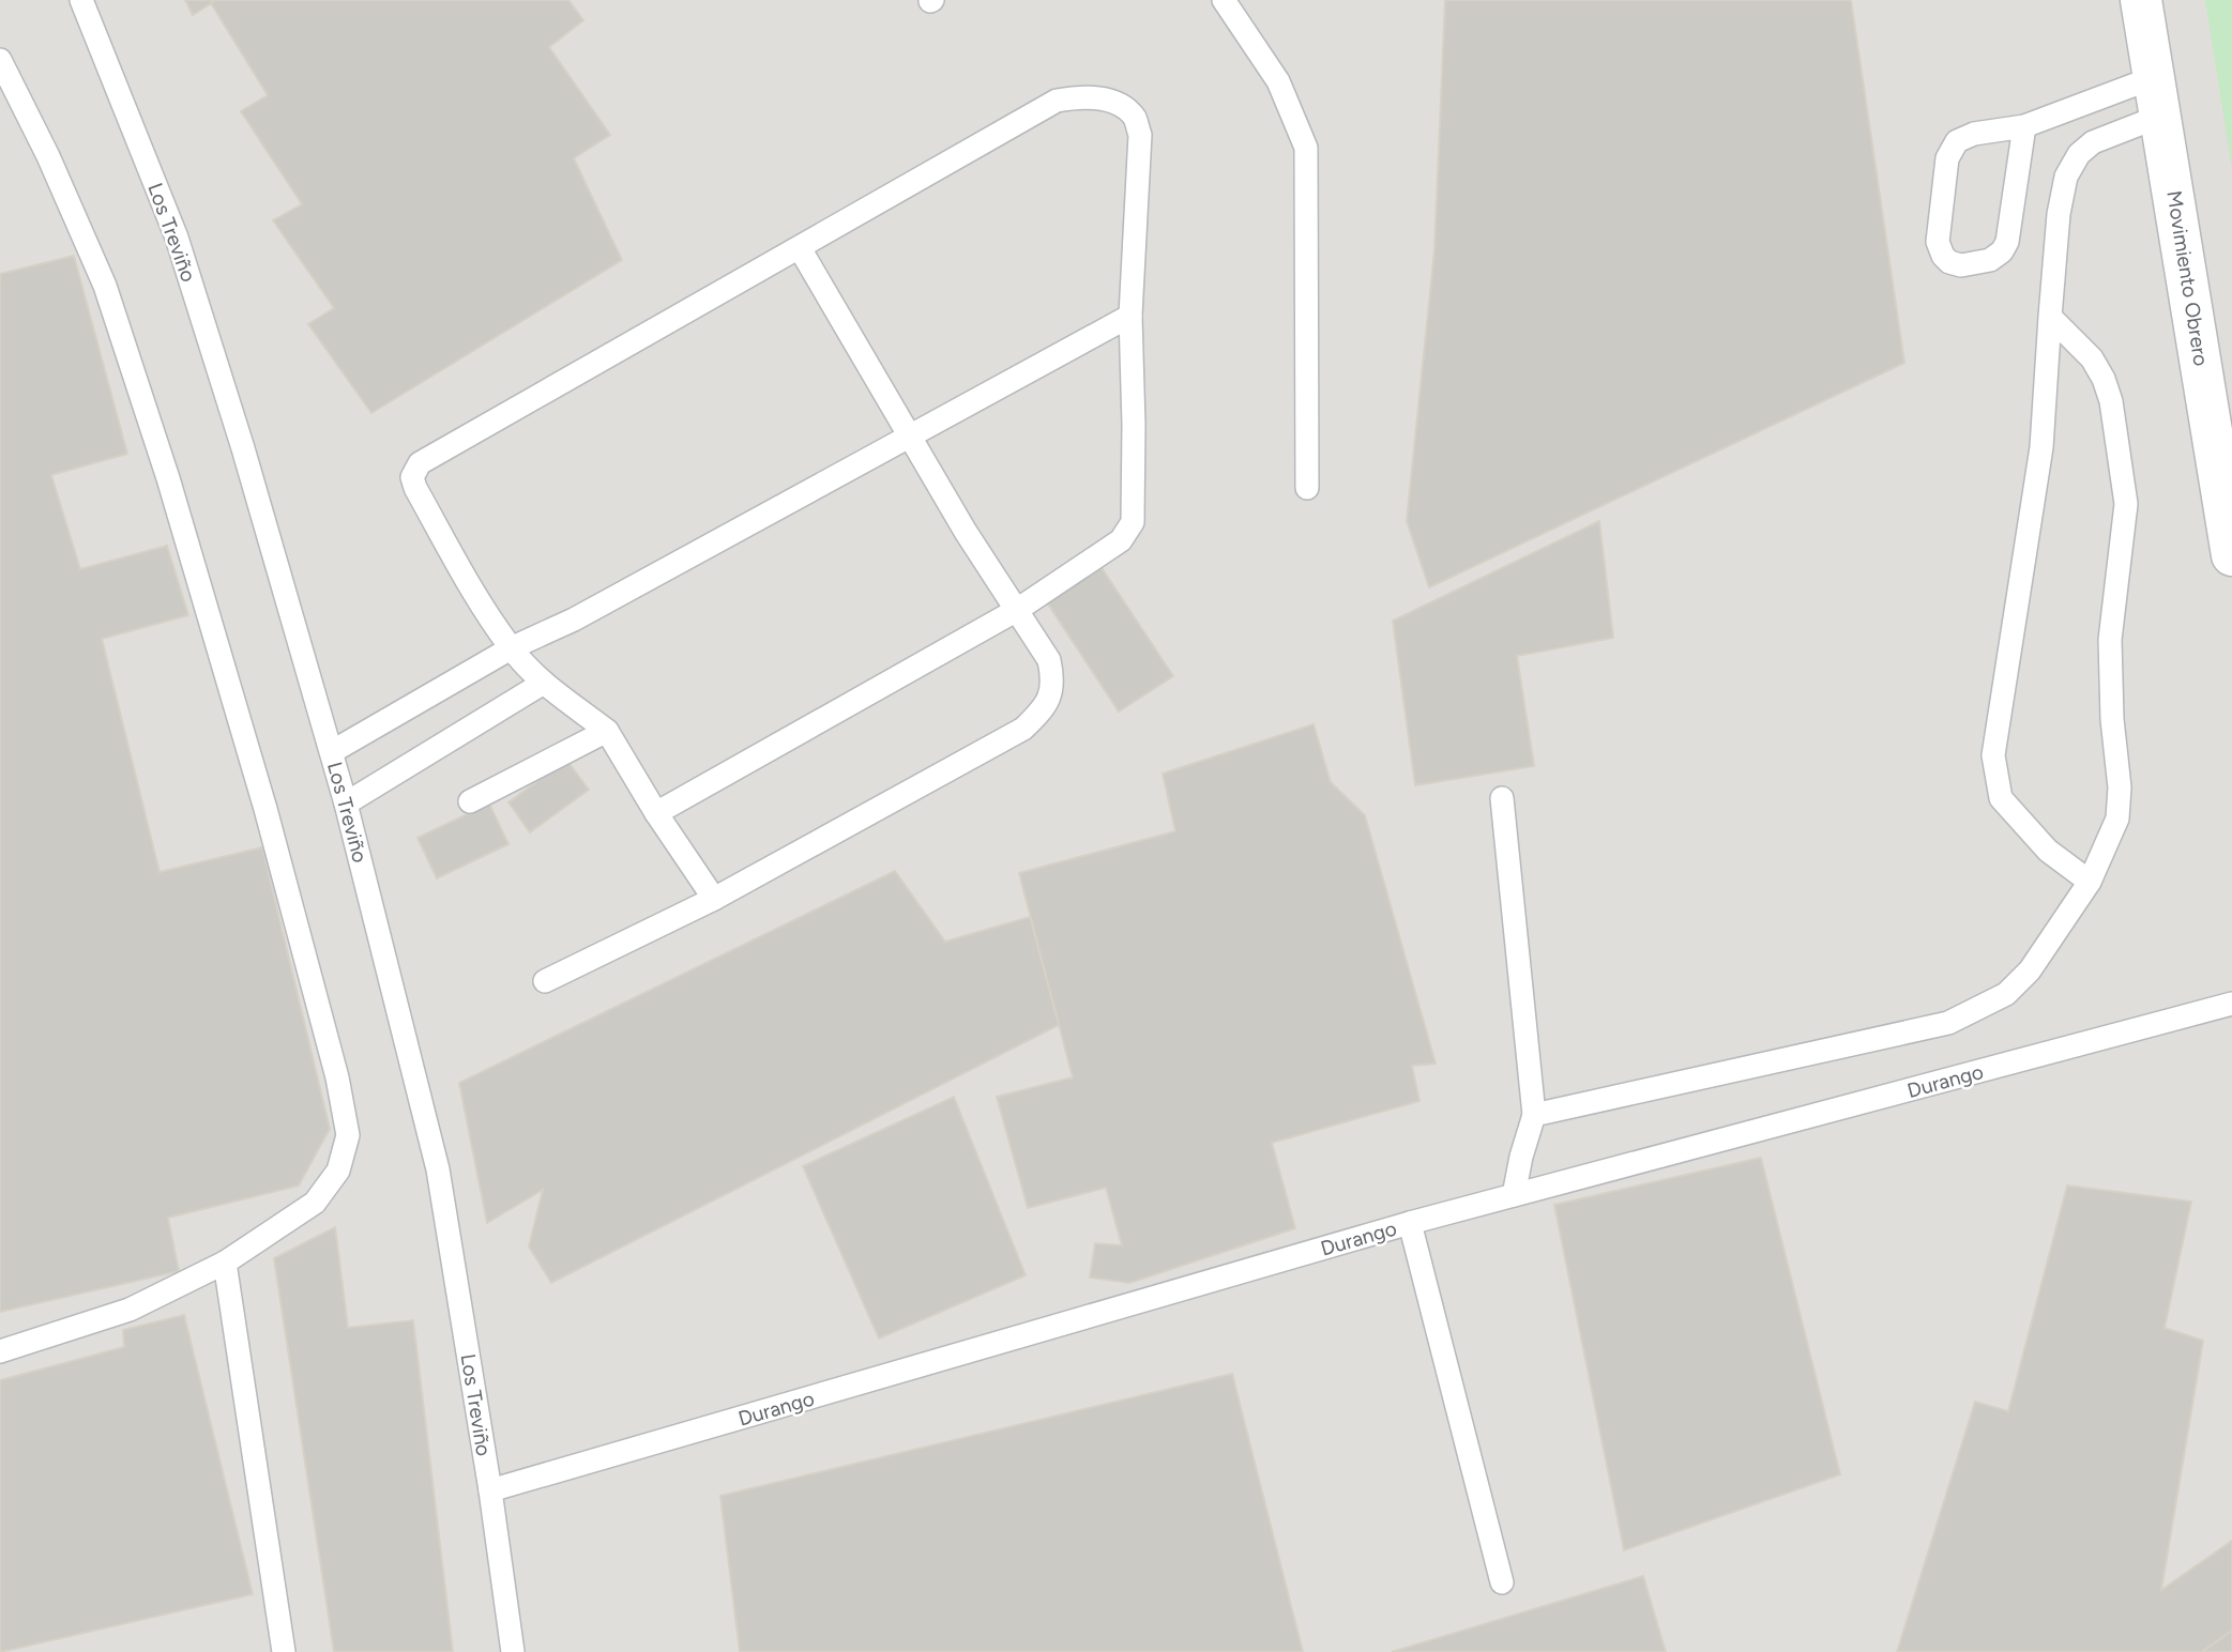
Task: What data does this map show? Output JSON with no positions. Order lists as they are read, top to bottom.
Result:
{
  "streets": {
    "street": ["Movimiento Obrero"],
    "lane": ["Los Treviño", "Durango"]
  },
  "crossings": [
    ["Los Treviño", "Durango"]
  ]
}
